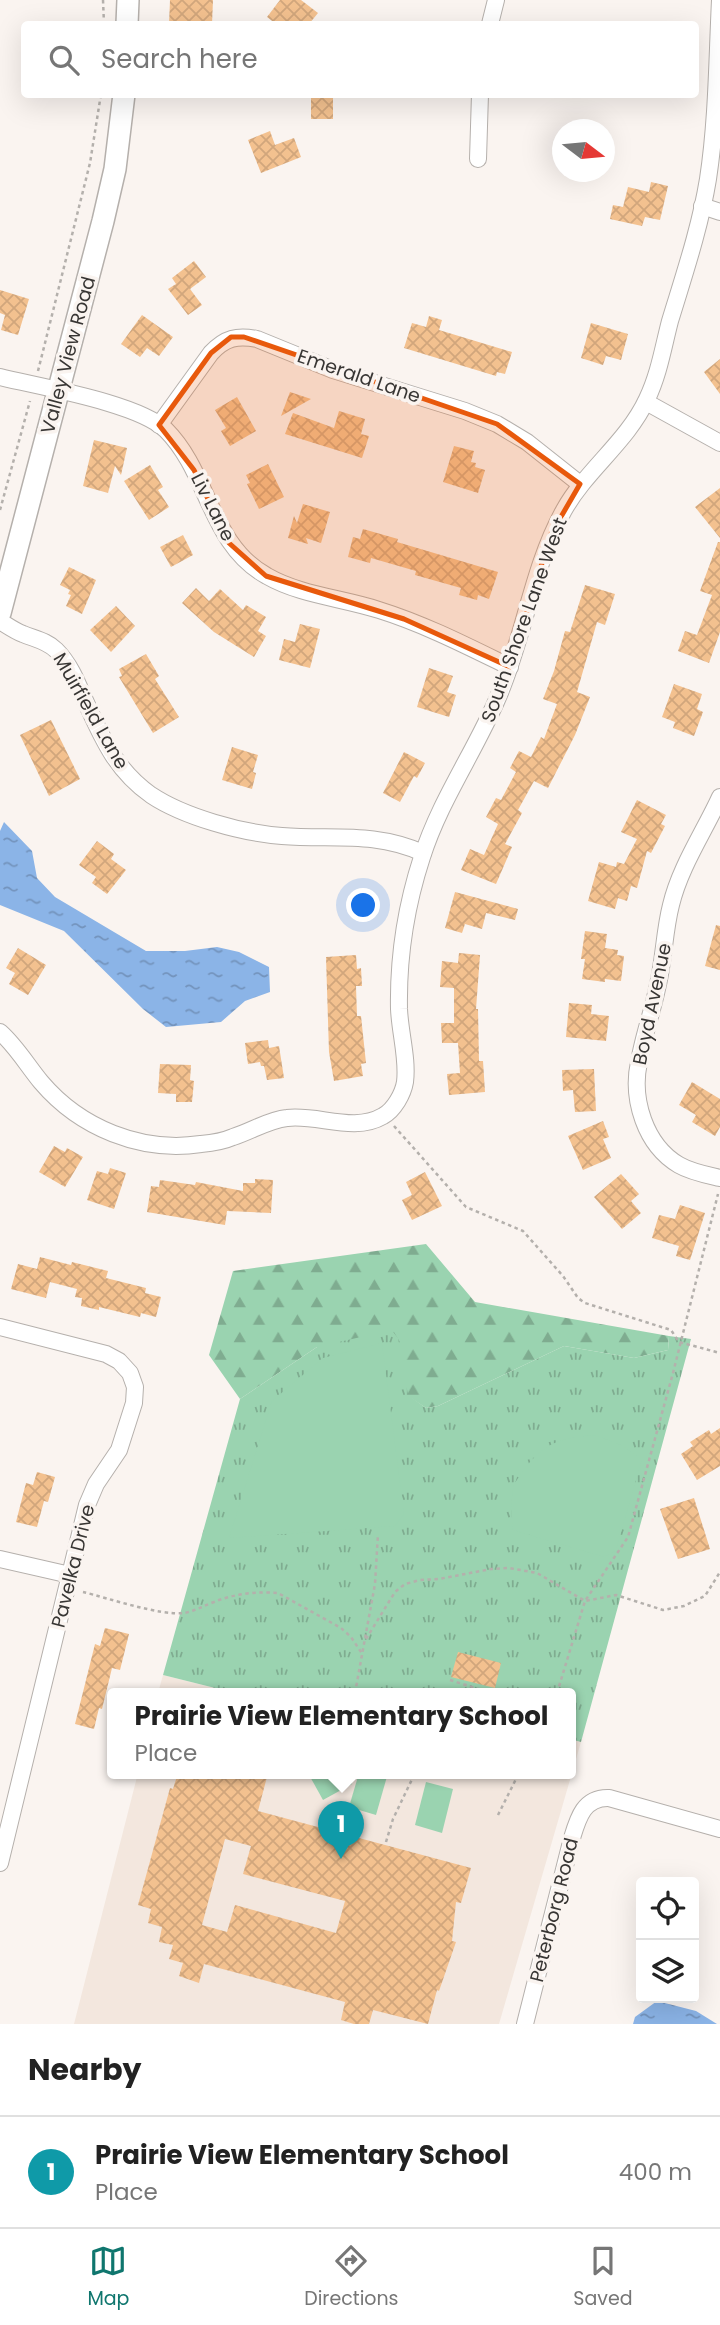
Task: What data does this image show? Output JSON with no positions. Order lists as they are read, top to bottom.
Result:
{
  "streets": {
    "street": [
      "Valley View Road",
      "Emerald Lane",
      "Liv Lane",
      "South Shore Lane West",
      "Muirfield Lane",
      "Boyd Avenue",
      "Pavelka Drive",
      "Peterborg Road"
    ]
  },
  "crossings": [
    ["Valley View Road", "Liv Lane"],
    ["Emerald Lane", "Liv Lane"],
    ["Emerald Lane", "South Shore Lane West"],
    ["Liv Lane", "South Shore Lane West"],
    ["South Shore Lane West", "Muirfield Lane"]
  ],
  "north": "right",
  "page": {
    "search": "Search here",
    "popup": ["Prairie View Elementary School", "Place"],
    "pins": "1",
    "heading": "Nearby",
    "list": [
      {
        "mark": "1",
        "name": "Prairie View Elementary School",
        "note": "Place",
        "value": "400 m"
      }
    ],
    "nav": ["Map", "Directions", "Saved"]
  }
}
